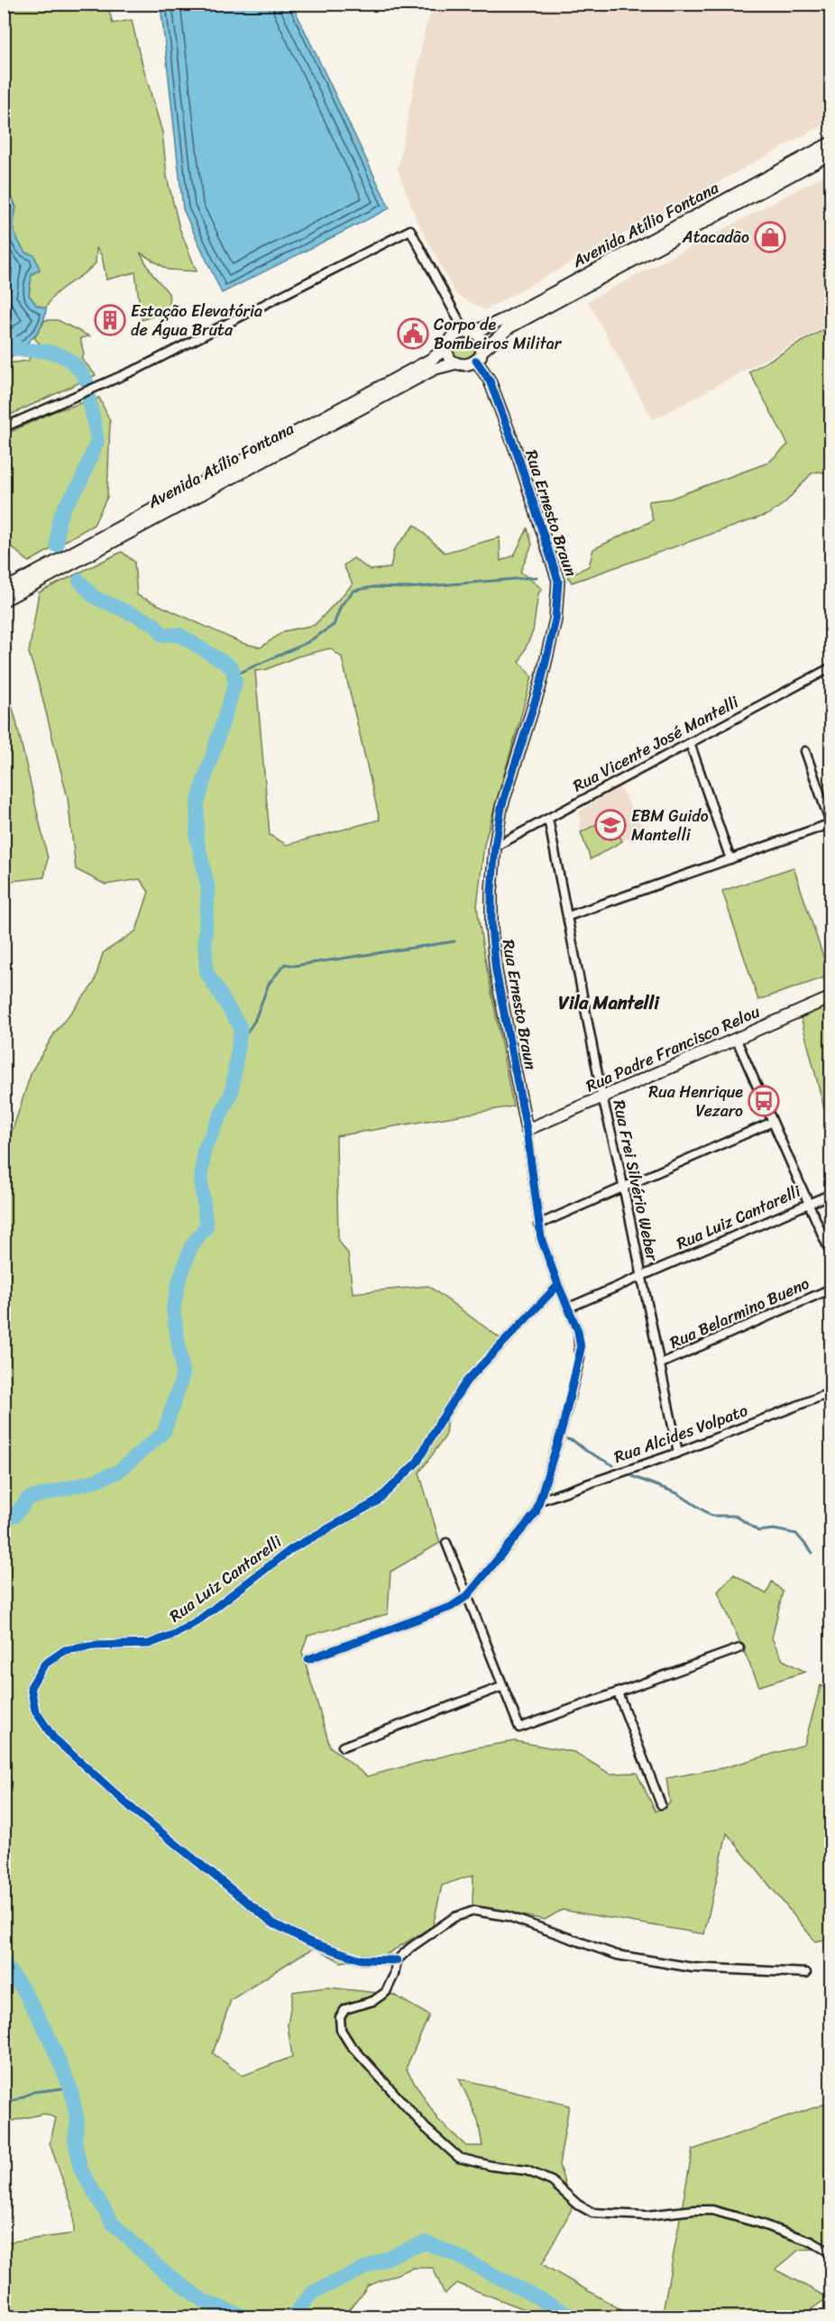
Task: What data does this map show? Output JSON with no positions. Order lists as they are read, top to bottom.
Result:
{
  "streets": {
    "main road": ["Avenida Atílio Fontana", "Rua Ernesto Braun", "Rua Padre Francisco Relou"],
    "street": [
      "Rua Vicente José Mantelli",
      "Rua Frei Silvério Weber",
      "Rua Luiz Cantarelli",
      "Rua Belarmino Bueno",
      "Rua Alcides Volpato"
    ]
  },
  "crossings": [
    ["Avenida Atílio Fontana", "Rua Ernesto Braun"],
    ["Rua Ernesto Braun", "Rua Vicente José Mantelli"],
    ["Rua Ernesto Braun", "Rua Padre Francisco Relou"],
    ["Rua Ernesto Braun", "Rua Luiz Cantarelli"],
    ["Rua Ernesto Braun", "Rua Alcides Volpato"],
    ["Rua Vicente José Mantelli", "Rua Frei Silvério Weber"],
    ["Rua Padre Francisco Relou", "Rua Frei Silvério Weber"],
    ["Rua Frei Silvério Weber", "Rua Luiz Cantarelli"],
    ["Rua Frei Silvério Weber", "Rua Belarmino Bueno"],
    ["Rua Frei Silvério Weber", "Rua Alcides Volpato"]
  ],
  "districts": ["Vila Mantelli"],
  "places": {
    "shop": ["Atacadão"],
    "building": ["Estação Elevatória de Água Bruta"],
    "public building": ["Corpo de Bombeiros Militar"],
    "school or university": ["EBM Guido Mantelli"],
    "bus stop": ["Rua Henrique Vezaro"]
  }
}
